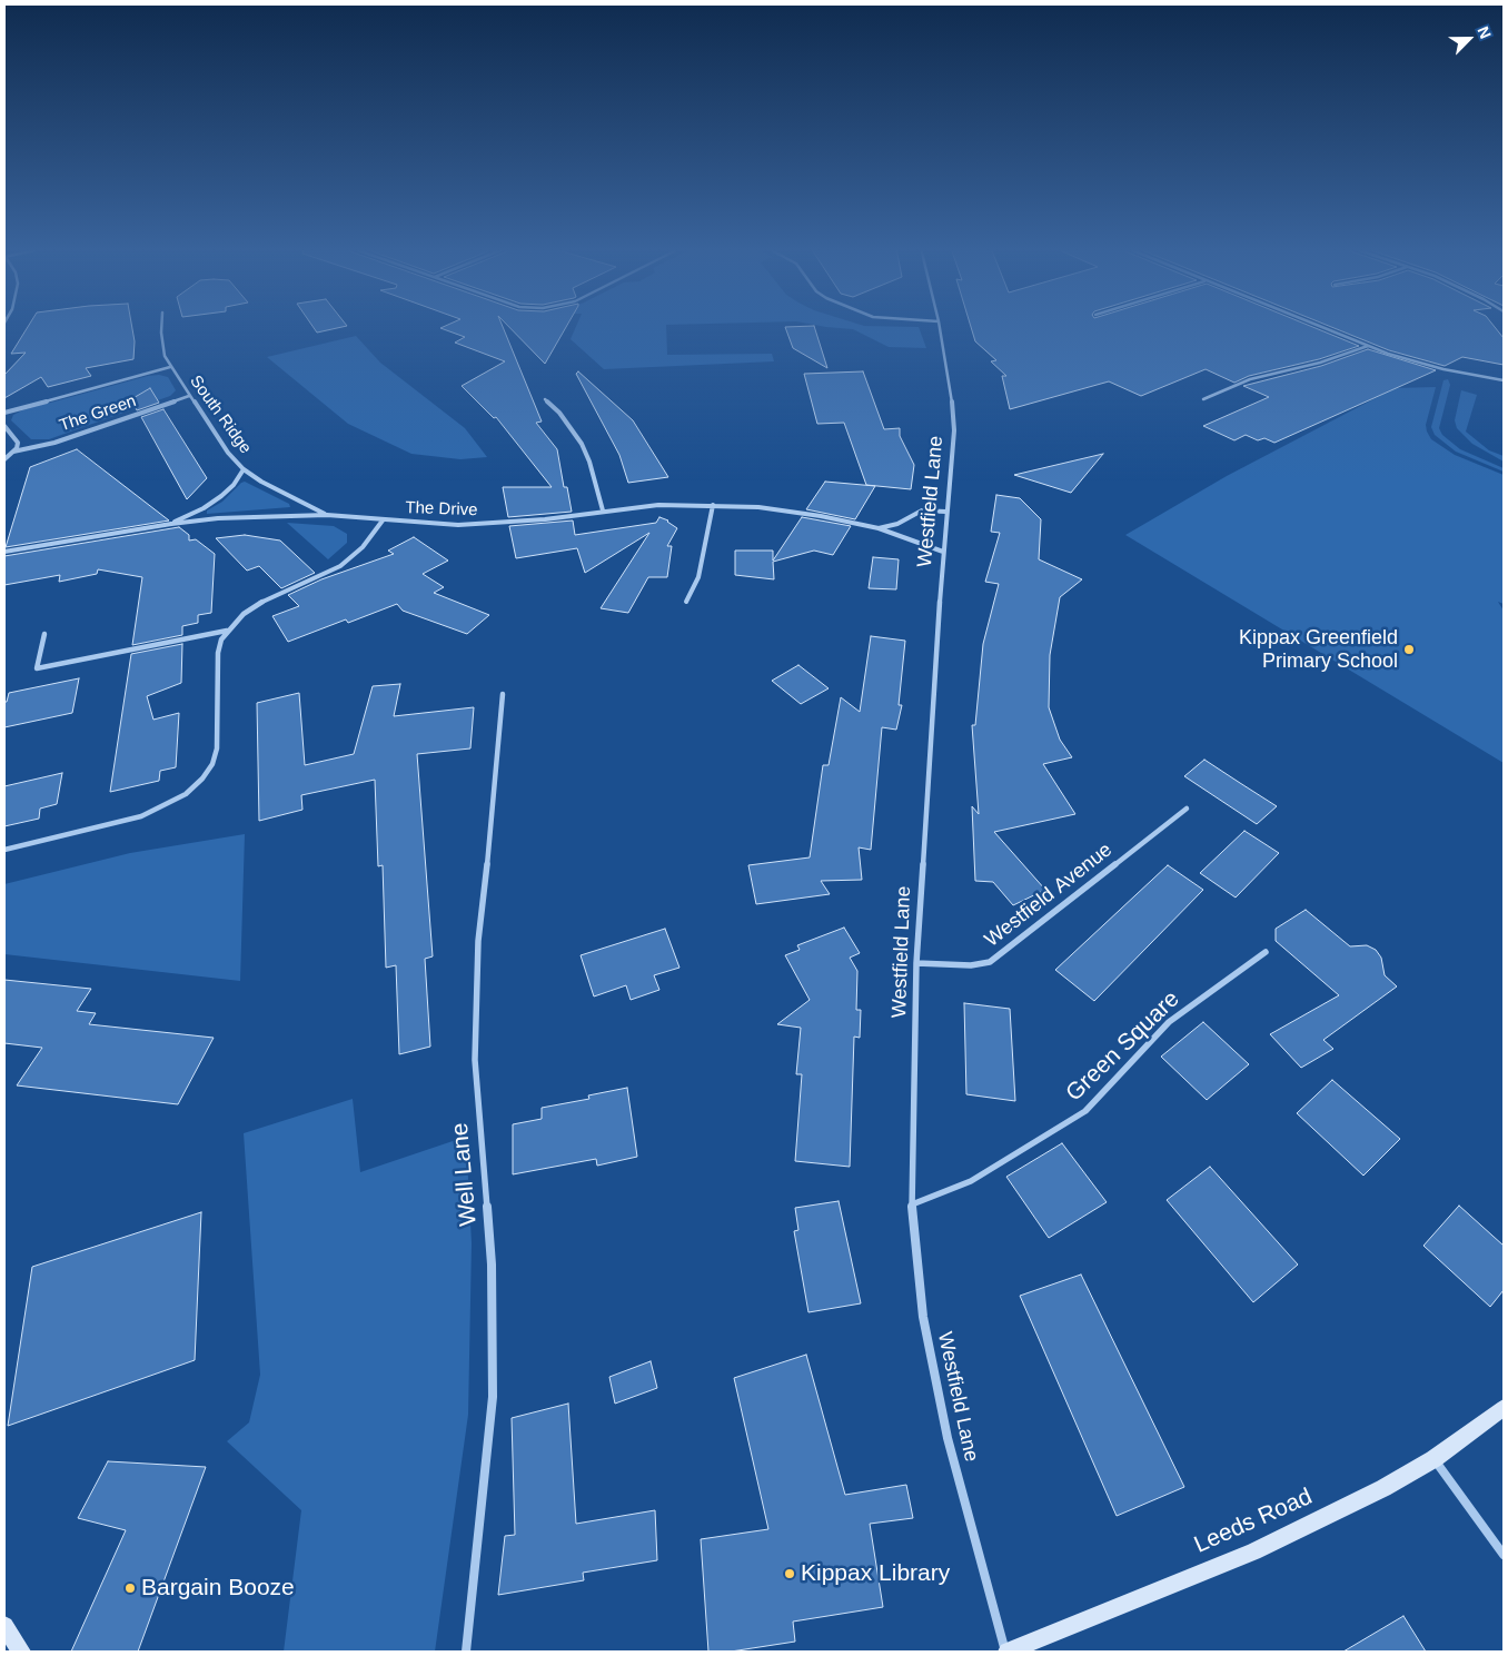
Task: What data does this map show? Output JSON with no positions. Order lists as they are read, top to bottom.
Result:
{
  "streets": {
    "main road": ["Leeds Road"],
    "street": [
      "The Green",
      "South Ridge",
      "Westfield Lane",
      "The Drive",
      "Westfield Avenue",
      "Green Square",
      "Well Lane"
    ]
  },
  "crossings": [
    ["The Green", "South Ridge"],
    ["South Ridge", "The Drive"],
    ["Westfield Lane", "The Drive"],
    ["Westfield Lane", "Westfield Avenue"],
    ["Westfield Lane", "Green Square"],
    ["Westfield Lane", "Leeds Road"]
  ],
  "places": ["Kippax Greenfield Primary School", "Kippax Library", "Bargain Booze"],
  "north": "top right"
}
